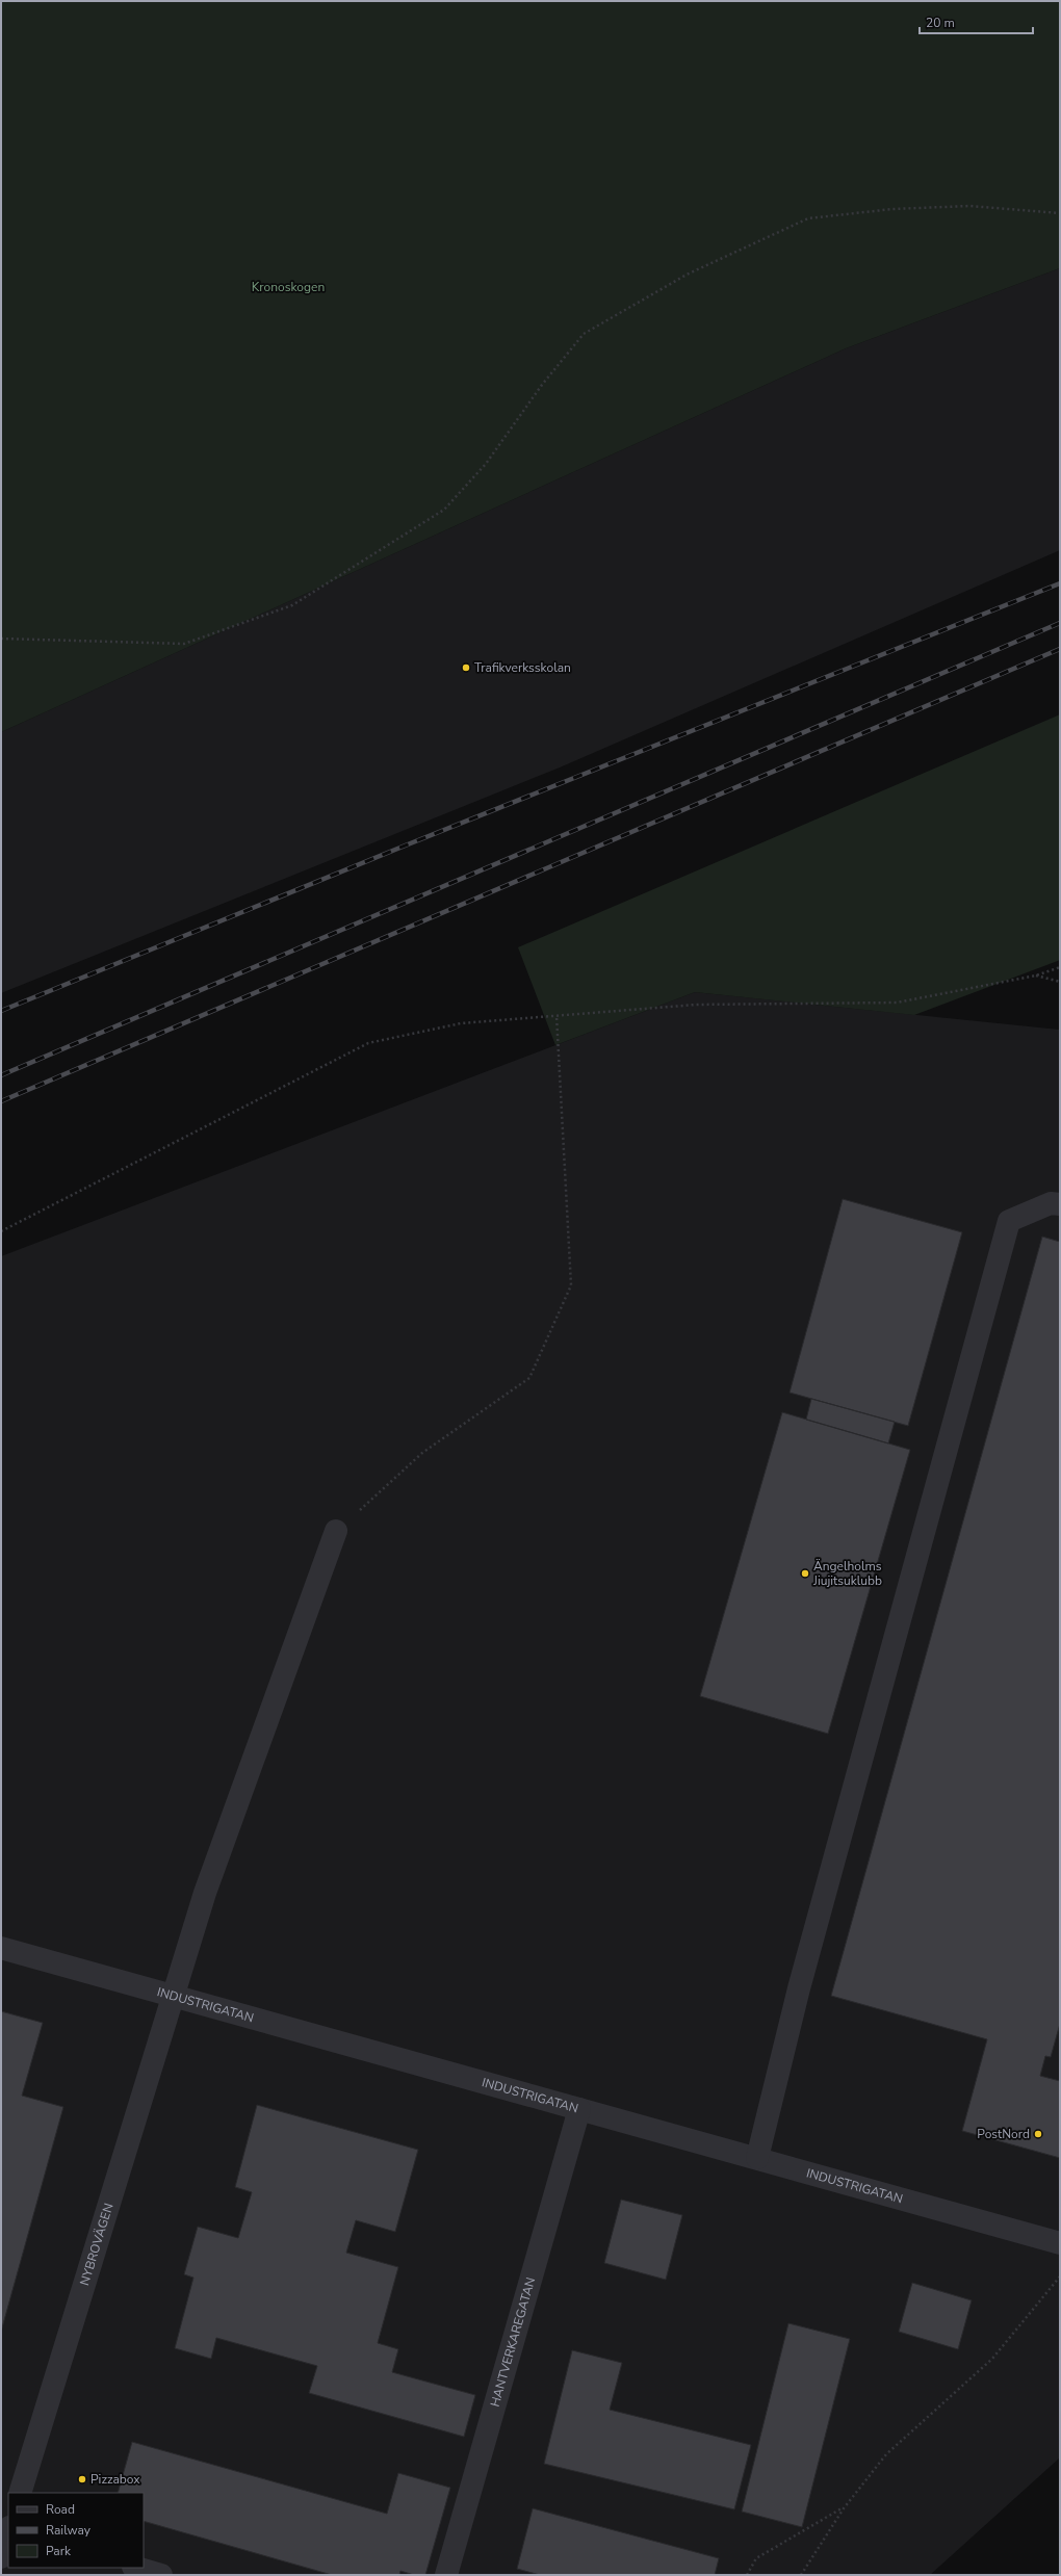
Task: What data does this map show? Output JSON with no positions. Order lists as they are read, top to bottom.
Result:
{
  "streets": {
    "street": ["INDUSTRIGATAN", "NYBROVÄGEN", "HANTVERKAREGATAN"]
  },
  "crossings": [
    ["INDUSTRIGATAN", "NYBROVÄGEN"],
    ["INDUSTRIGATAN", "HANTVERKAREGATAN"]
  ],
  "parks": ["Kronoskogen"],
  "places": [
    "Trafikverksskolan",
    "Ängelholms Jiujitsuklubb",
    "PostNord",
    "Pizzabox"
  ],
  "legend": ["Road", "Railway", "Park"],
  "scale_bar": "20 m"
}
